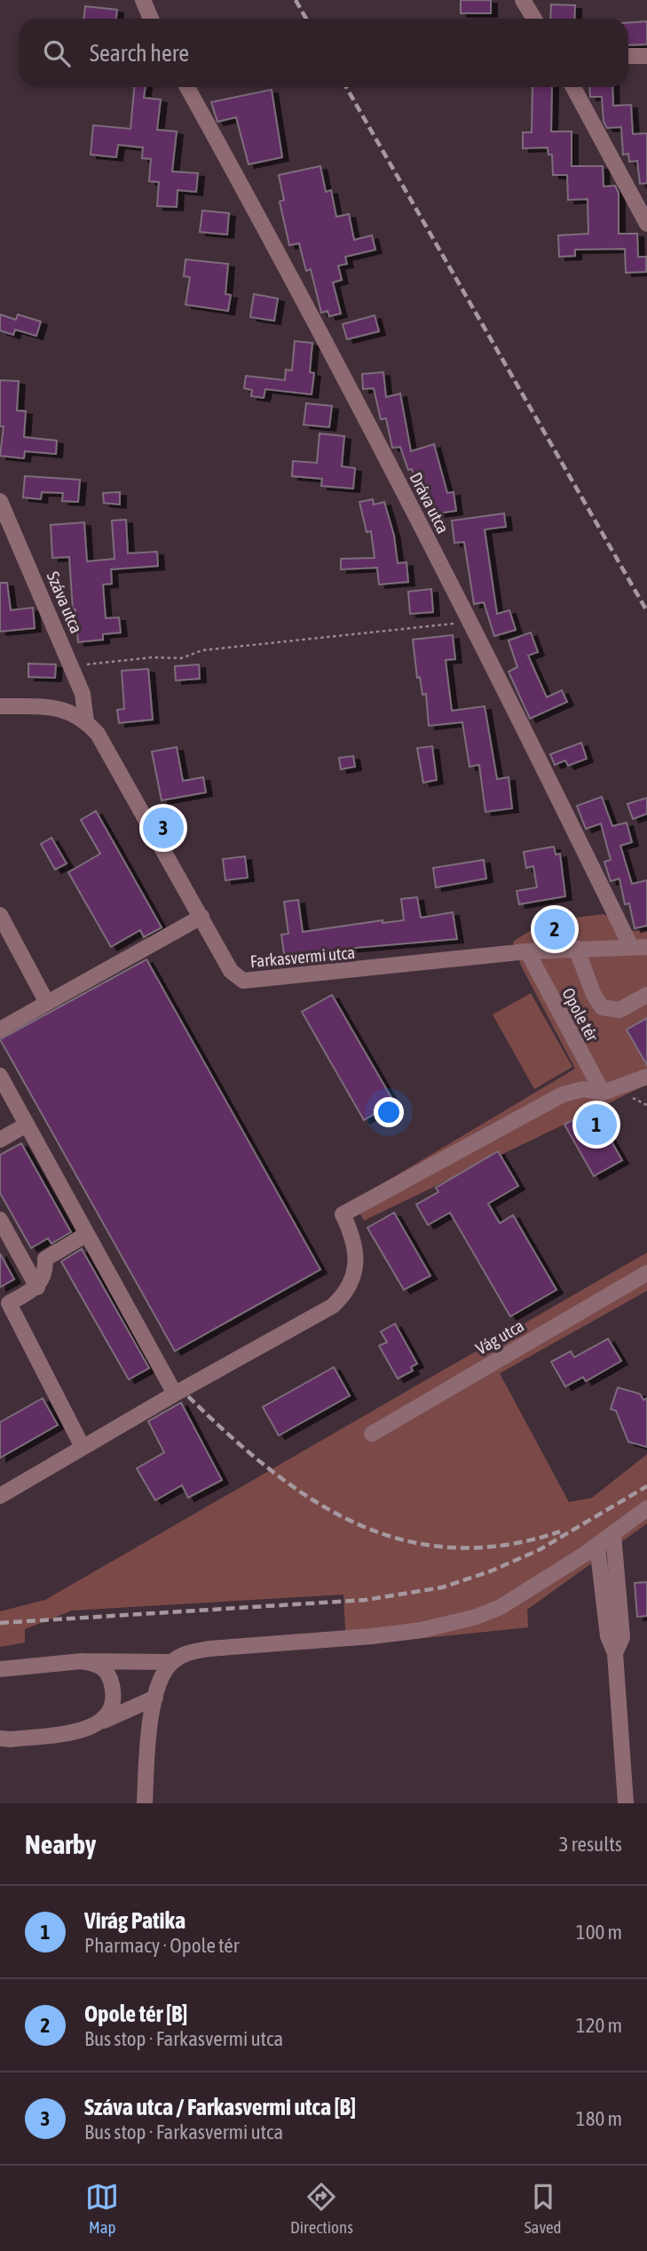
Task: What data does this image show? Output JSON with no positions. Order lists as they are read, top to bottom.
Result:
{
  "streets": {
    "street": [
      "Dráva utca",
      "Száva utca",
      "Farkasvermi utca",
      "Opole tér",
      "Vág utca"
    ]
  },
  "crossings": [
    ["Dráva utca", "Farkasvermi utca"],
    ["Száva utca", "Farkasvermi utca"],
    ["Farkasvermi utca", "Opole tér"]
  ],
  "page": {
    "search": "Search here",
    "pins": ["3", "2", "1"],
    "heading": ["Nearby", "3 results"],
    "list": [
      {
        "mark": "1",
        "name": "Virág Patika",
        "note": "Pharmacy · Opole tér",
        "value": "100 m"
      },
      {
        "mark": "2",
        "name": "Opole tér [B]",
        "note": "Bus stop · Farkasvermi utca",
        "value": "120 m"
      },
      {
        "mark": "3",
        "name": "Száva utca / Farkasvermi utca [B]",
        "note": "Bus stop · Farkasvermi utca",
        "value": "180 m"
      }
    ],
    "nav": ["Map", "Directions", "Saved"]
  }
}
